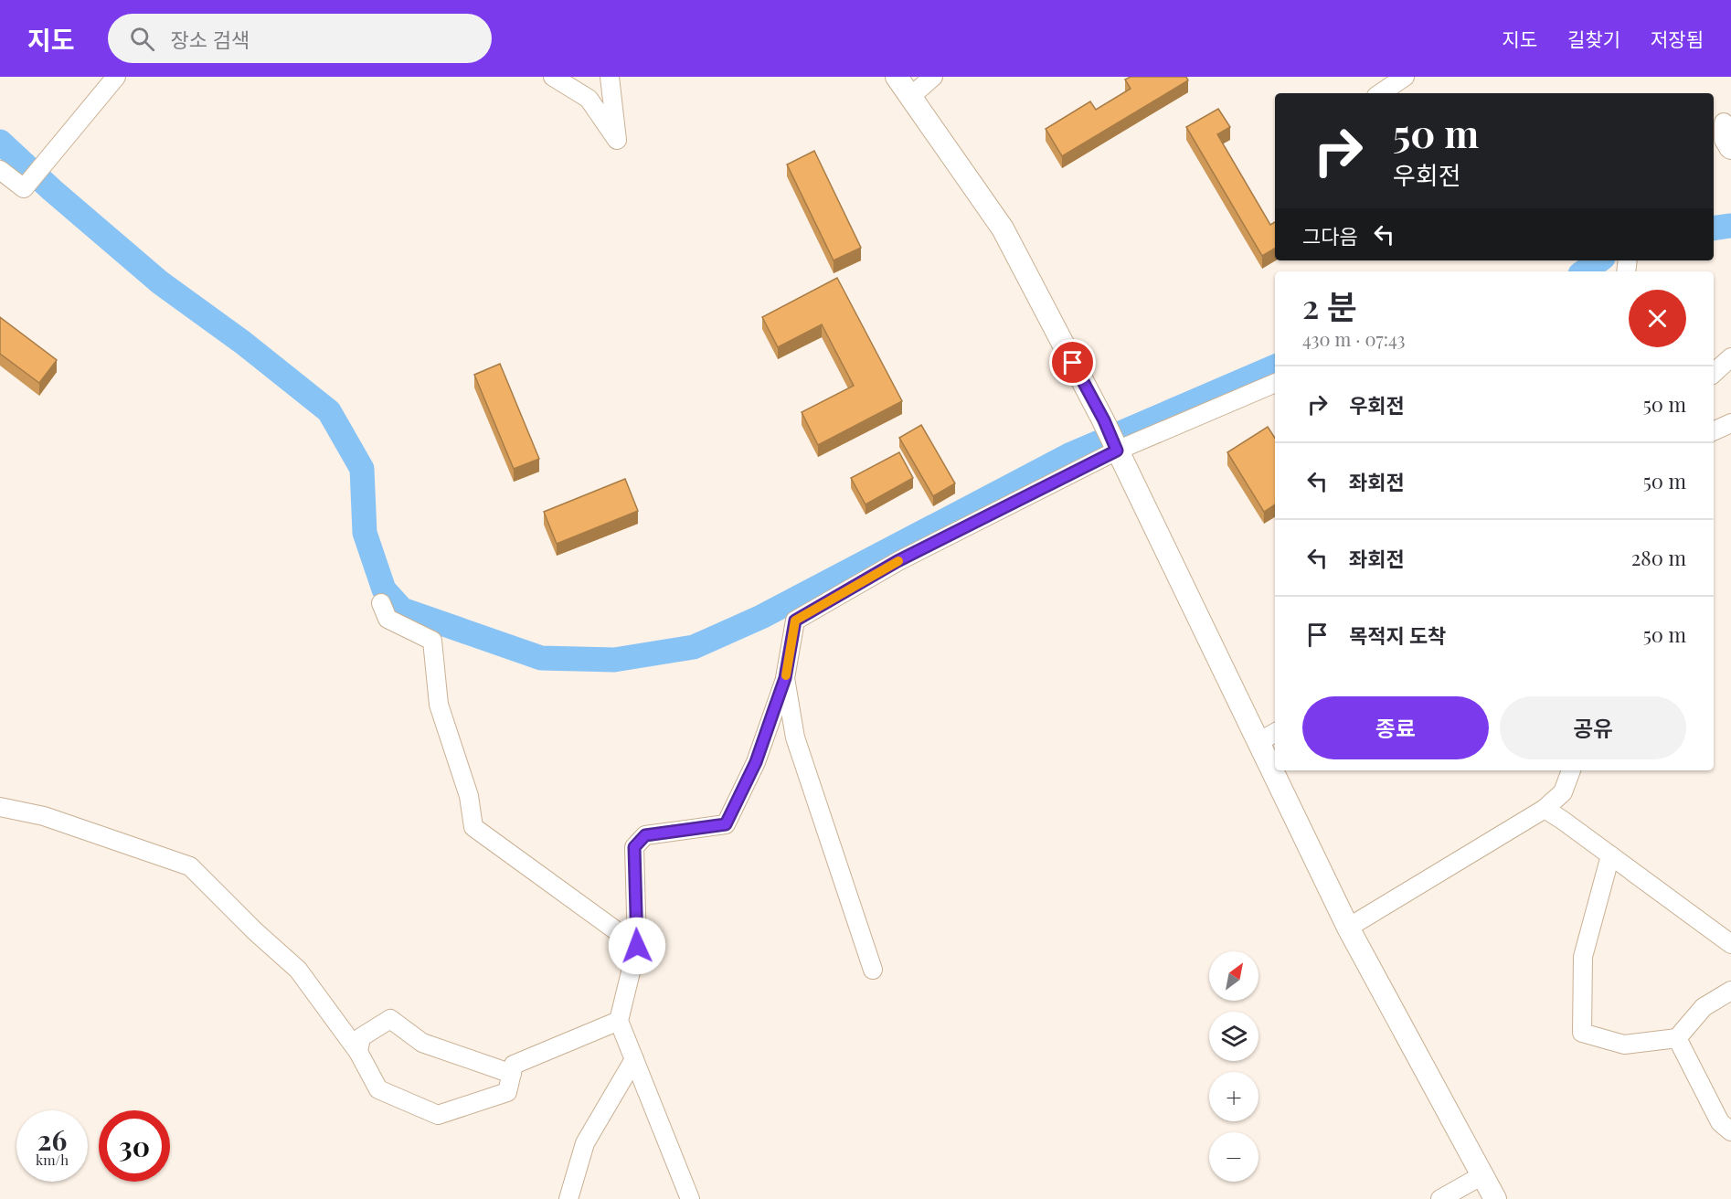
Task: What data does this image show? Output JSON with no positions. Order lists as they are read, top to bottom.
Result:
{
  "north": "top right",
  "page": {
    "header": "지도",
    "search": "장소 검색",
    "nav": ["지도", "길찾기", "저장됨"],
    "turn": ["50 m", "우회전"],
    "then": "그다음",
    "heading": ["2 분", "430 m · 07:43"],
    "list": [
      {
        "name": "우회전",
        "value": "50 m"
      },
      {
        "name": "좌회전",
        "value": "50 m"
      },
      {
        "name": "좌회전",
        "value": "280 m"
      },
      {
        "name": "목적지 도착",
        "value": "50 m"
      }
    ],
    "buttons": ["종료", "공유"],
    "map_buttons": ["+", "−"],
    "speed": "26 km/h",
    "limit": "30"
  }
}
